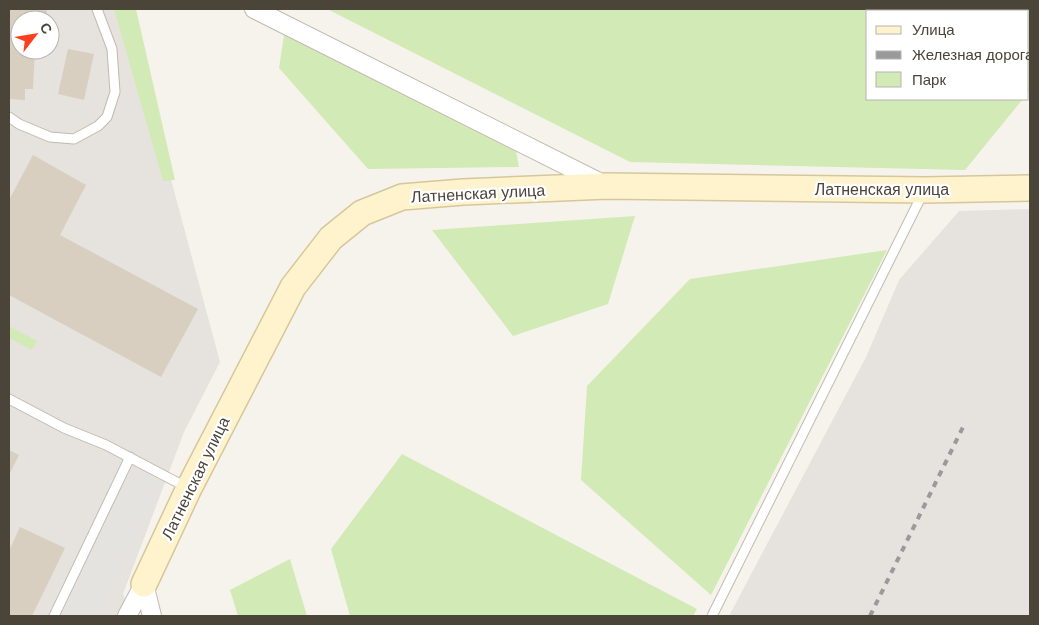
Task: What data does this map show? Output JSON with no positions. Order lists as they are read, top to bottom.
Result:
{
  "streets": {
    "street": ["Латненская улица"]
  },
  "legend": ["Улица", "Железная дорога", "Парк"],
  "north": "top right"
}
